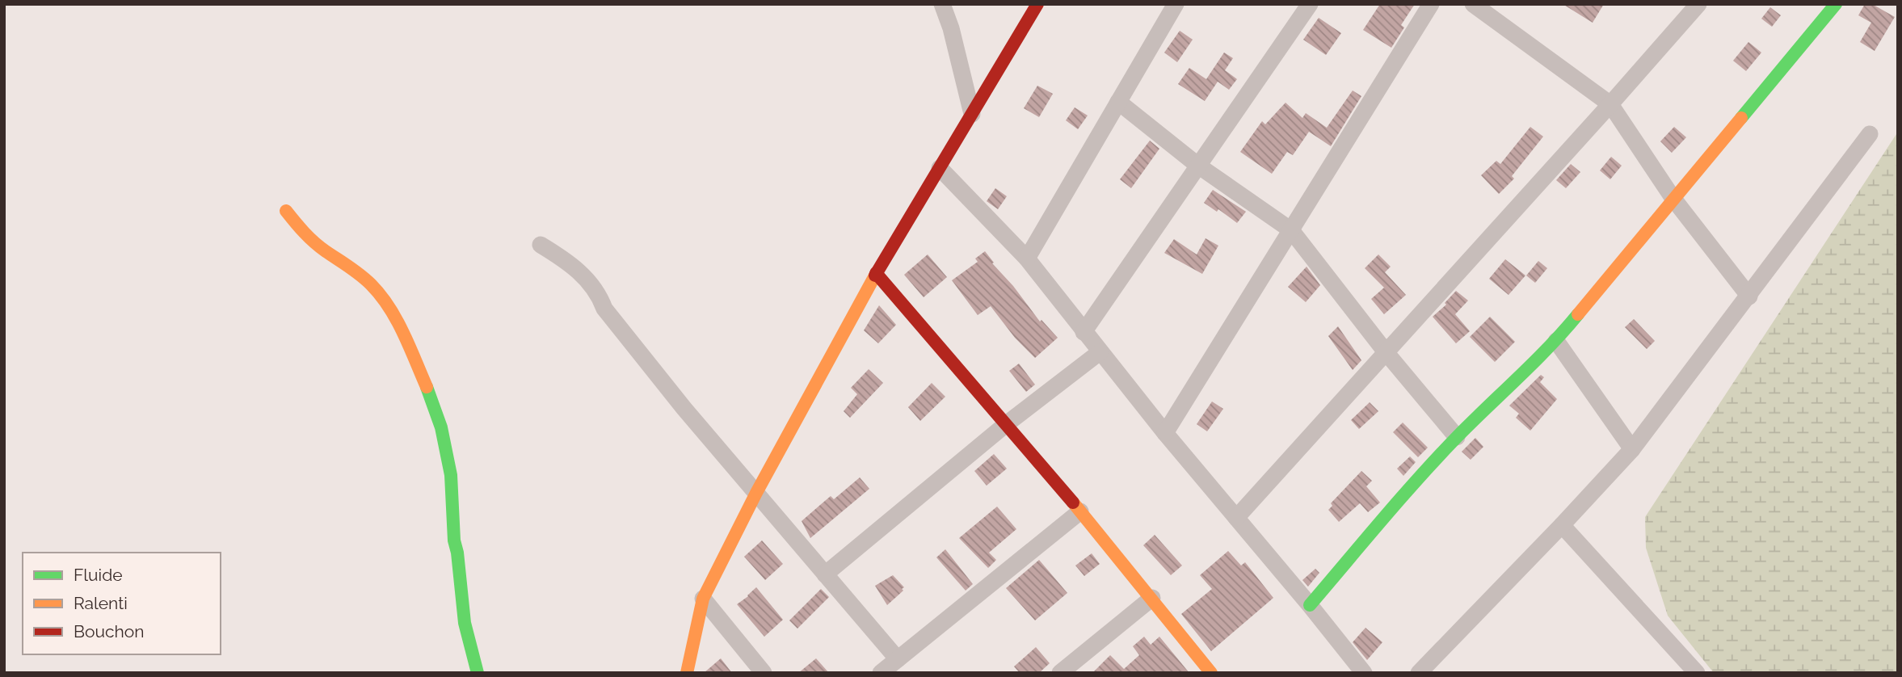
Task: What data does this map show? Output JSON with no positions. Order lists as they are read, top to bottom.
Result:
{
  "legend": ["Fluide", "Ralenti", "Bouchon"]
}
